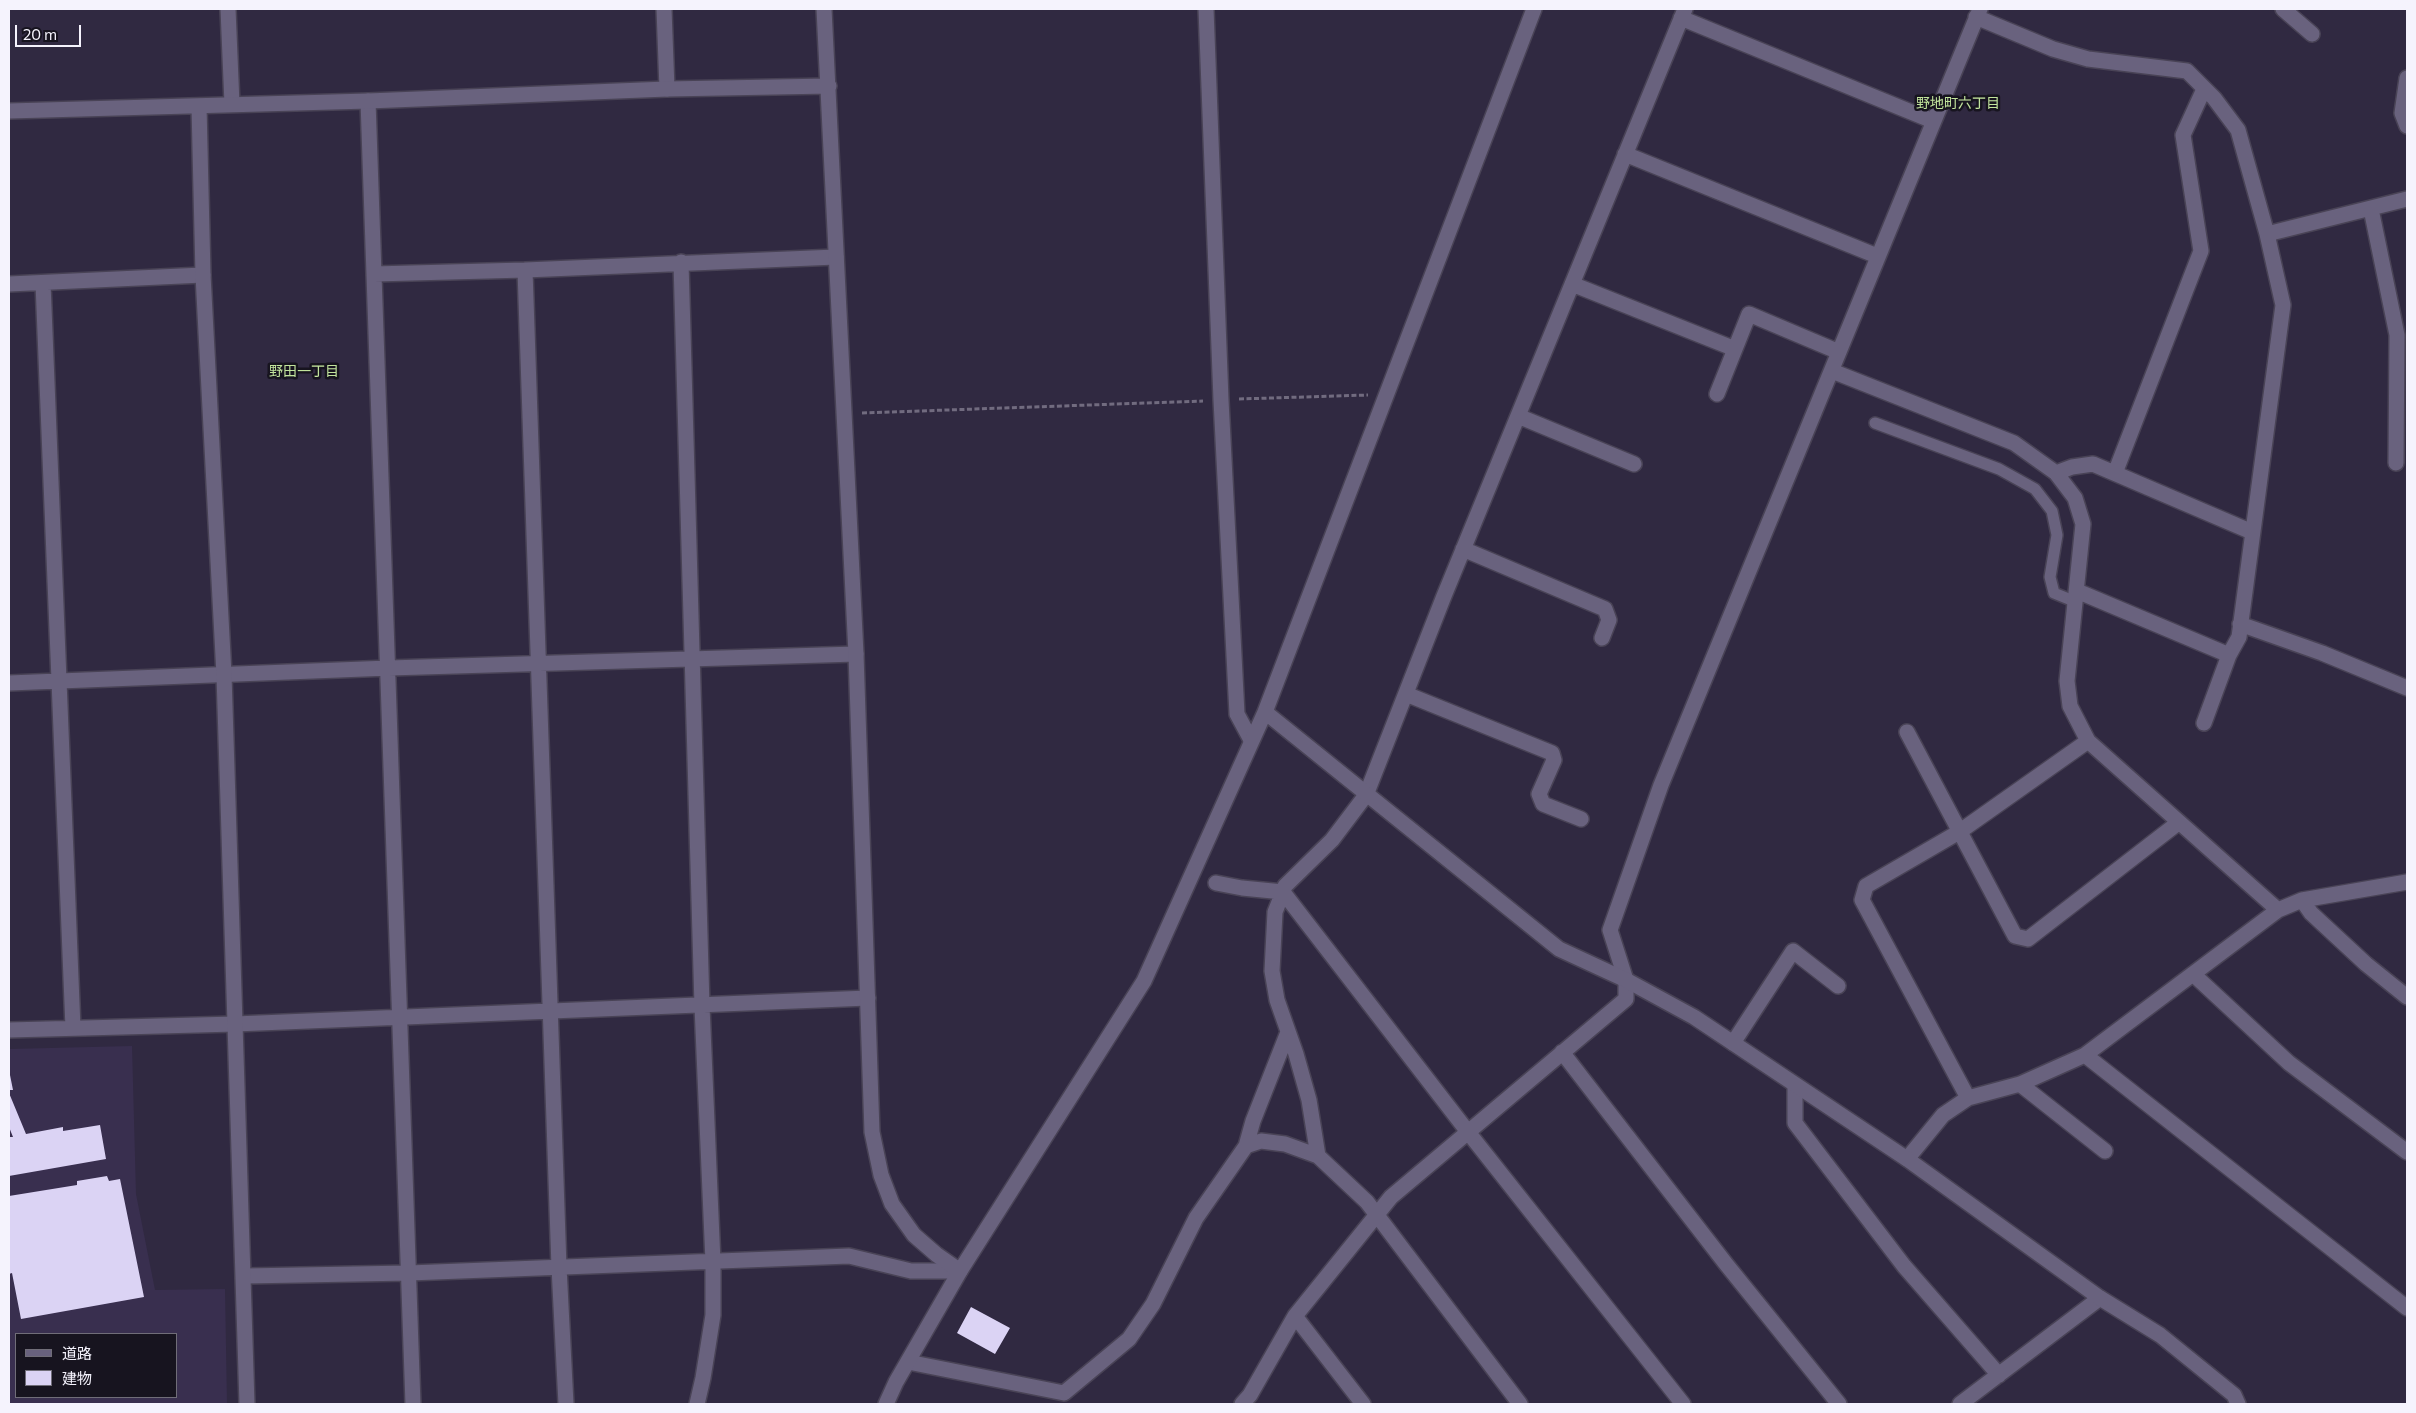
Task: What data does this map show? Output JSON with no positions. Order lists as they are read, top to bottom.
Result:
{
  "districts": ["野地町六丁目", "野田一丁目"],
  "legend": ["道路", "建物"],
  "scale_bar": "20 m"
}
